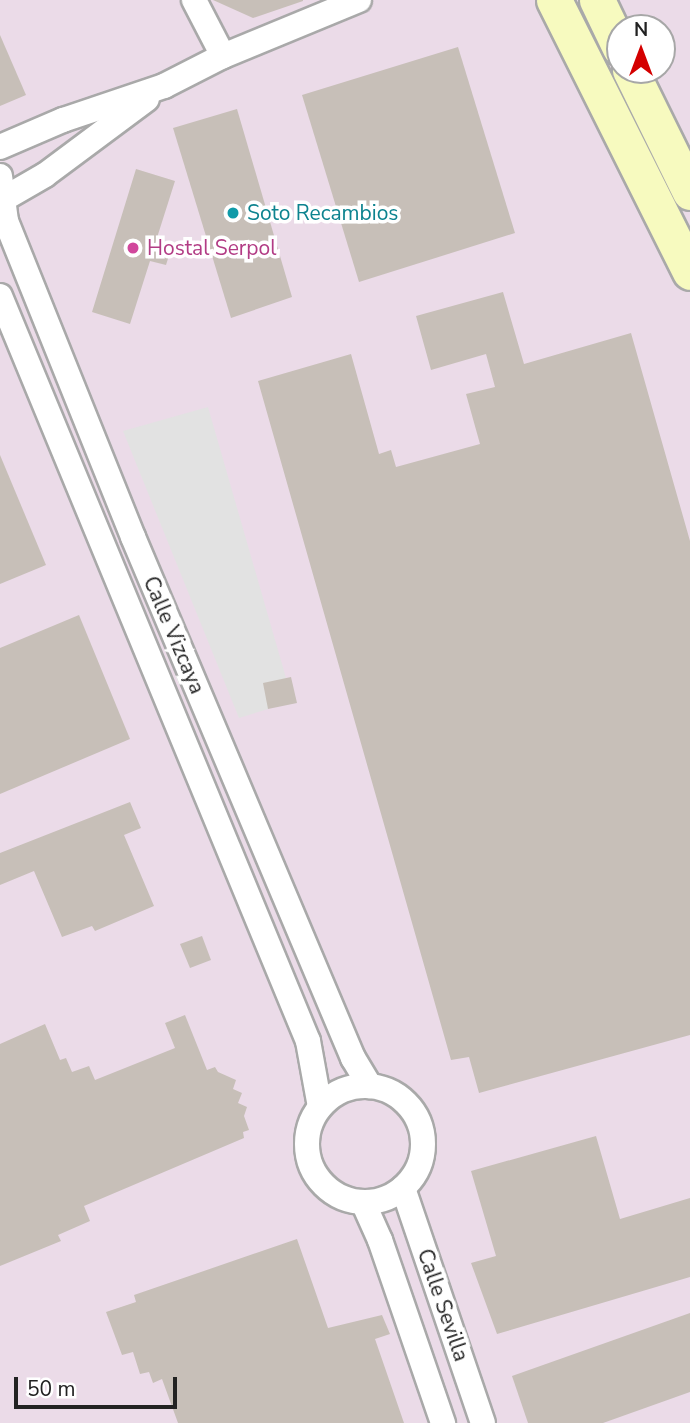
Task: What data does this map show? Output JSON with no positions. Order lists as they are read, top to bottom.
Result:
{
  "streets": {
    "street": ["Calle Vizcaya", "Calle Sevilla"]
  },
  "crossings": [
    ["Calle Vizcaya", "Calle Sevilla"]
  ],
  "places": ["Soto Recambios", "Hostal Serpol"],
  "scale_bar": "50 m",
  "north": "top"
}
